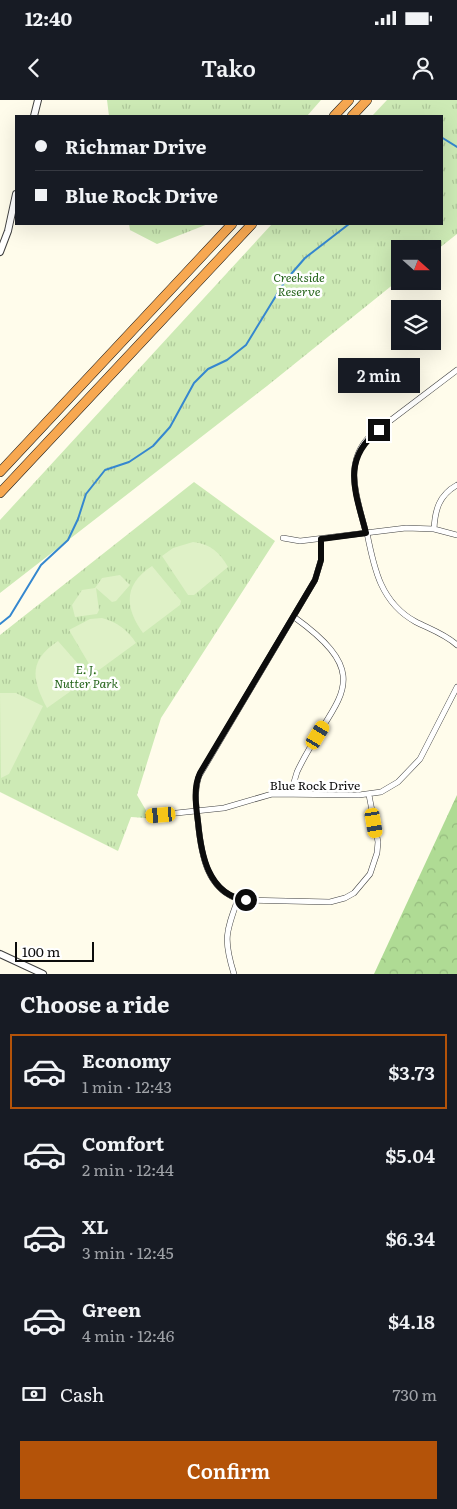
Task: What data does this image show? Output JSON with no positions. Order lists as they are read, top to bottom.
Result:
{
  "streets": {
    "street": ["Blue Rock Drive"]
  },
  "parks": ["Creekside Reserve", "E. J. Nutter Park"],
  "scale_bar": "100 m",
  "north": "right",
  "page": {
    "status": "12:40",
    "header": "Tako",
    "banner": ["Richmar Drive", "Blue Rock Drive"],
    "bubble": "2 min",
    "scale": "100 m",
    "heading": "Choose a ride",
    "list": [
      {
        "name": "Economy",
        "note": "1 min · 12:43",
        "value": "$3.73"
      },
      {
        "name": "Comfort",
        "note": "2 min · 12:44",
        "value": "$5.04"
      },
      {
        "name": "XL",
        "note": "3 min · 12:45",
        "value": "$6.34"
      },
      {
        "name": "Green",
        "note": "4 min · 12:46",
        "value": "$4.18"
      }
    ],
    "pay": ["Cash", "730 m"],
    "buttons": "Confirm"
  }
}
